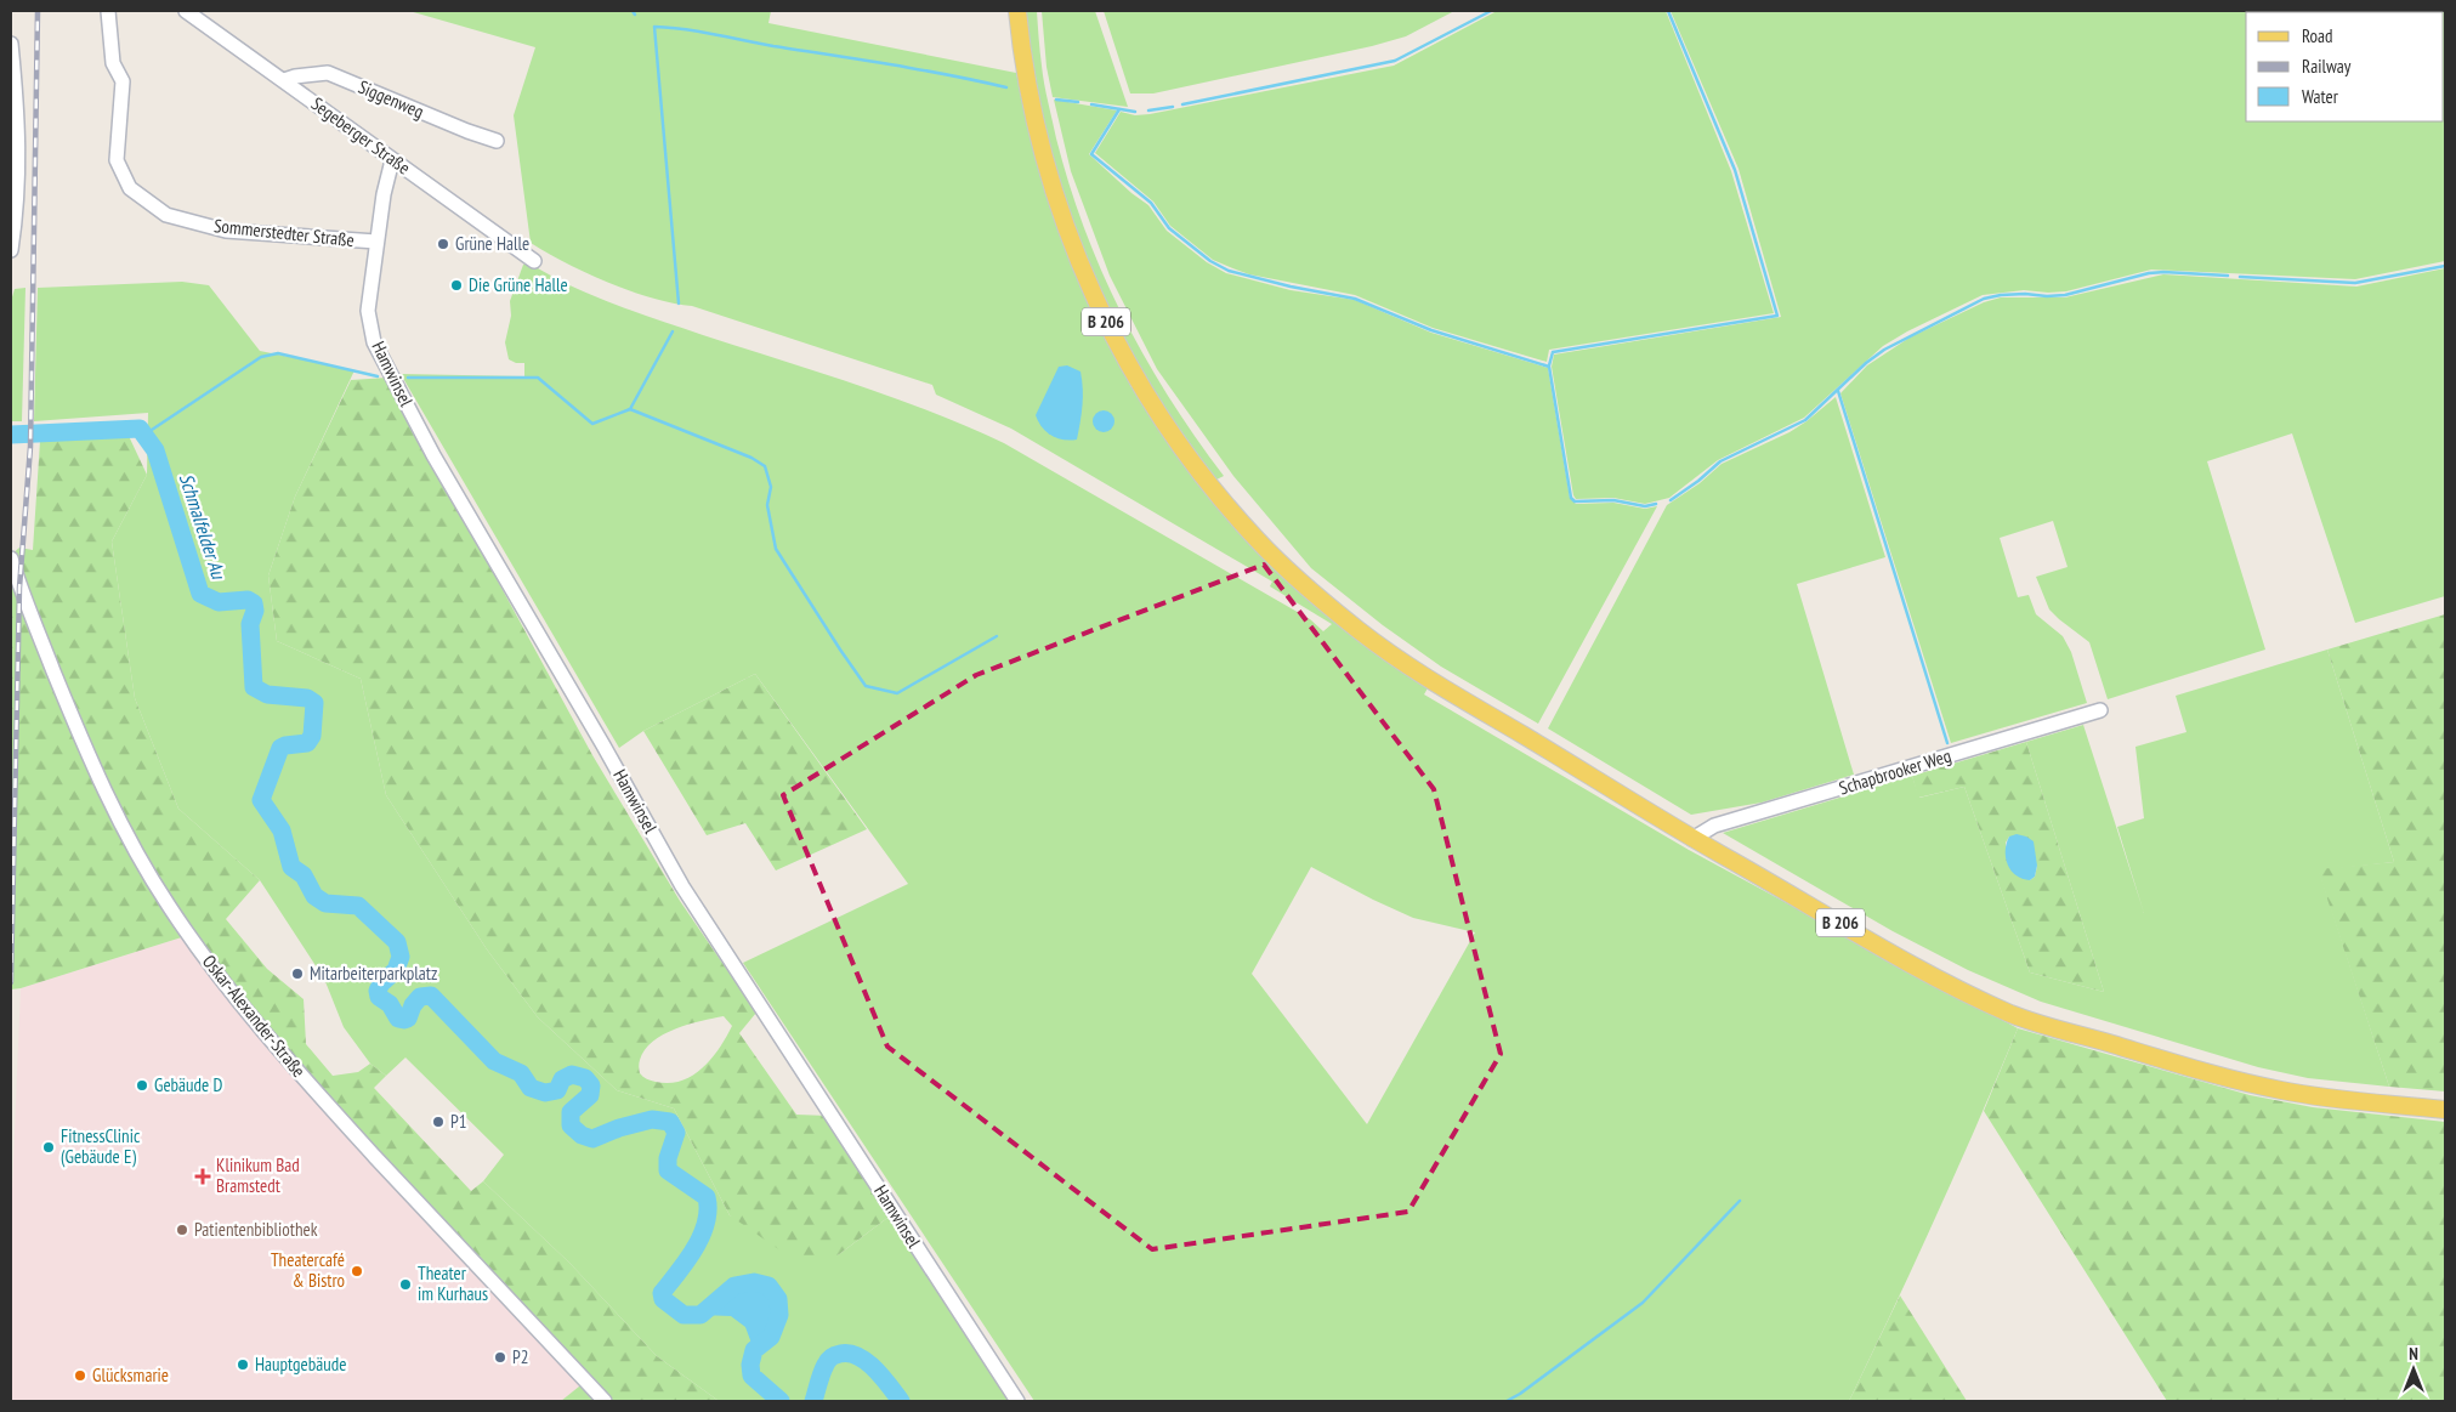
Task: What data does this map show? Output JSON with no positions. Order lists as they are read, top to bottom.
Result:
{
  "streets": {
    "main road": ["B 206"],
    "street": [
      "Siggenweg",
      "Segeberger Straße",
      "Sommerstedter Straße",
      "Hamwinsel",
      "Schapbrooker Weg",
      "Oskar-Alexander-Straße"
    ]
  },
  "crossings": [
    ["Siggenweg", "Segeberger Straße"],
    ["Segeberger Straße", "Hamwinsel"],
    ["Sommerstedter Straße", "Hamwinsel"],
    ["B 206", "Schapbrooker Weg"]
  ],
  "water": ["Schmalfelder Au"],
  "places": {
    "other": [
      "Grüne Halle",
      "Die Grüne Halle",
      "Mitarbeiterparkplatz",
      "Gebäude D",
      "P1",
      "FitnessClinic (Gebäude E)",
      "Patientenbibliothek",
      "Theatercafé & Bistro",
      "Theater im Kurhaus",
      "P2",
      "Hauptgebäude",
      "Glücksmarie"
    ],
    "health": ["Klinikum Bad Bramstedt"]
  },
  "legend": ["Road", "Railway", "Water"],
  "north": "top"
}
